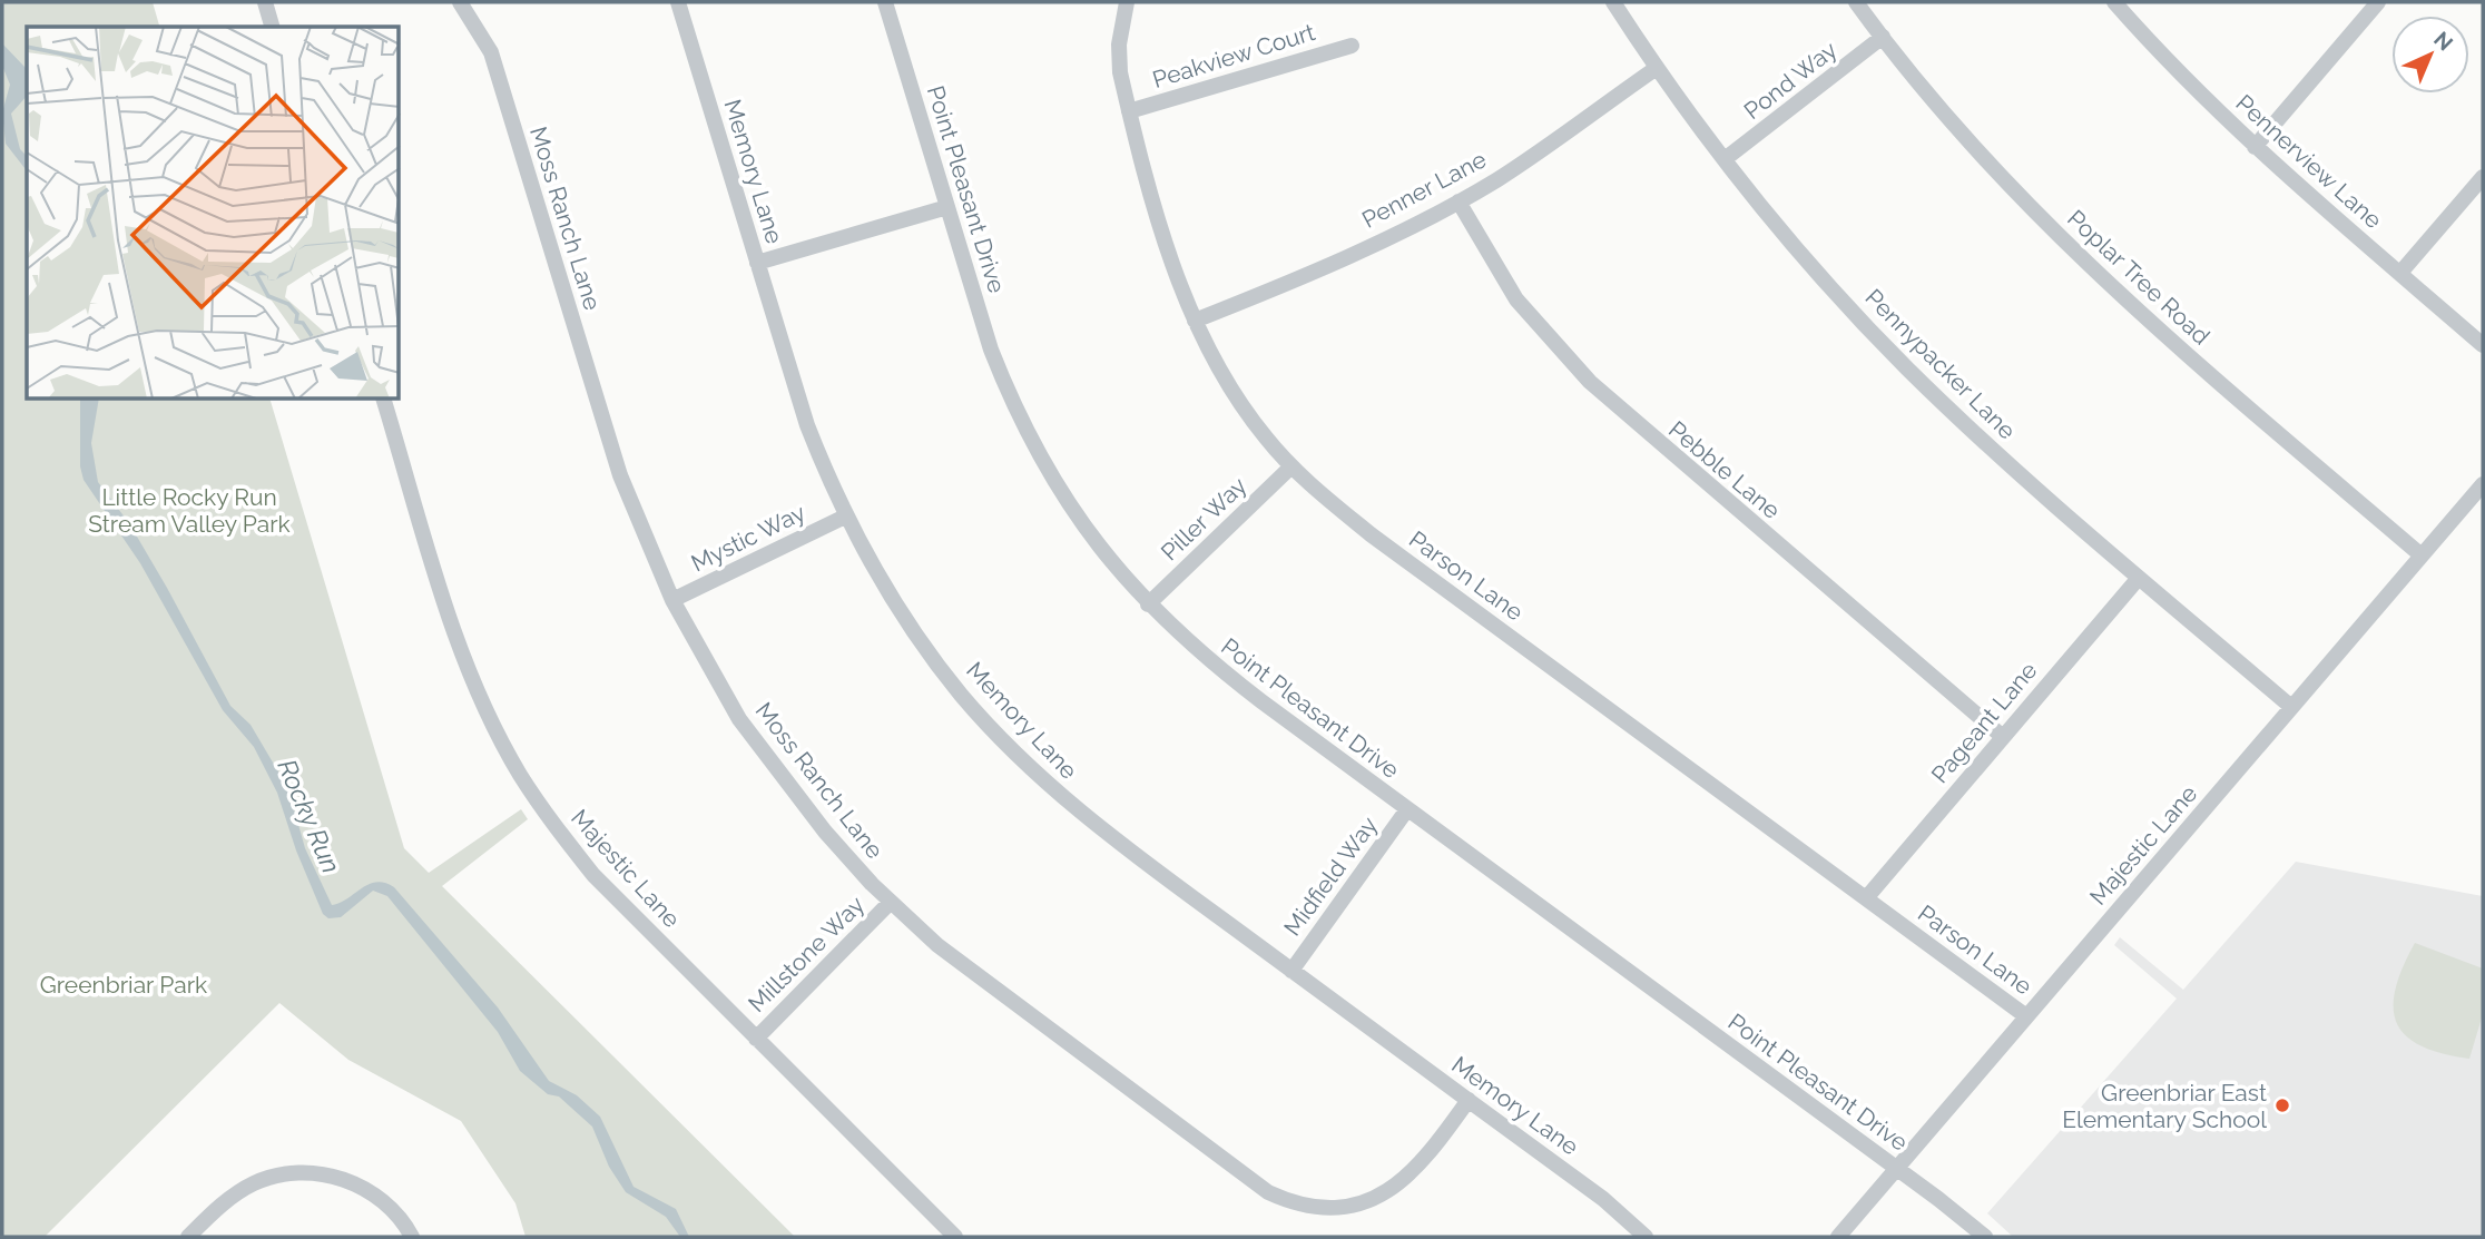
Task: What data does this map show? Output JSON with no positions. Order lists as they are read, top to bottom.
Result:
{
  "streets": {
    "street": [
      "Peakview Court",
      "Pond Way",
      "Pennerview Lane",
      "Memory Lane",
      "Point Pleasant Drive",
      "Penner Lane",
      "Moss Ranch Lane",
      "Poplar Tree Road",
      "Pennypacker Lane",
      "Pebble Lane",
      "Piller Way",
      "Mystic Way",
      "Parson Lane",
      "Pageant Lane",
      "Majestic Lane",
      "Midfield Way",
      "Millstone Way"
    ]
  },
  "crossings": [
    ["Peakview Court", "Parson Lane"],
    ["Pond Way", "Poplar Tree Road"],
    ["Pond Way", "Pennypacker Lane"],
    ["Memory Lane", "Moss Ranch Lane"],
    ["Memory Lane", "Mystic Way"],
    ["Memory Lane", "Midfield Way"],
    ["Point Pleasant Drive", "Piller Way"],
    ["Point Pleasant Drive", "Majestic Lane"],
    ["Point Pleasant Drive", "Midfield Way"],
    ["Penner Lane", "Pennypacker Lane"],
    ["Penner Lane", "Pebble Lane"],
    ["Penner Lane", "Parson Lane"],
    ["Moss Ranch Lane", "Mystic Way"],
    ["Moss Ranch Lane", "Millstone Way"],
    ["Poplar Tree Road", "Majestic Lane"],
    ["Pennypacker Lane", "Pageant Lane"],
    ["Pennypacker Lane", "Majestic Lane"],
    ["Pebble Lane", "Pageant Lane"],
    ["Piller Way", "Parson Lane"],
    ["Parson Lane", "Pageant Lane"],
    ["Parson Lane", "Majestic Lane"],
    ["Majestic Lane", "Millstone Way"]
  ],
  "water": ["Rocky Run"],
  "parks": ["Little Rocky Run Stream Valley Park", "Greenbriar Park"],
  "places": ["Greenbriar East Elementary School"],
  "north": "top right"
}
